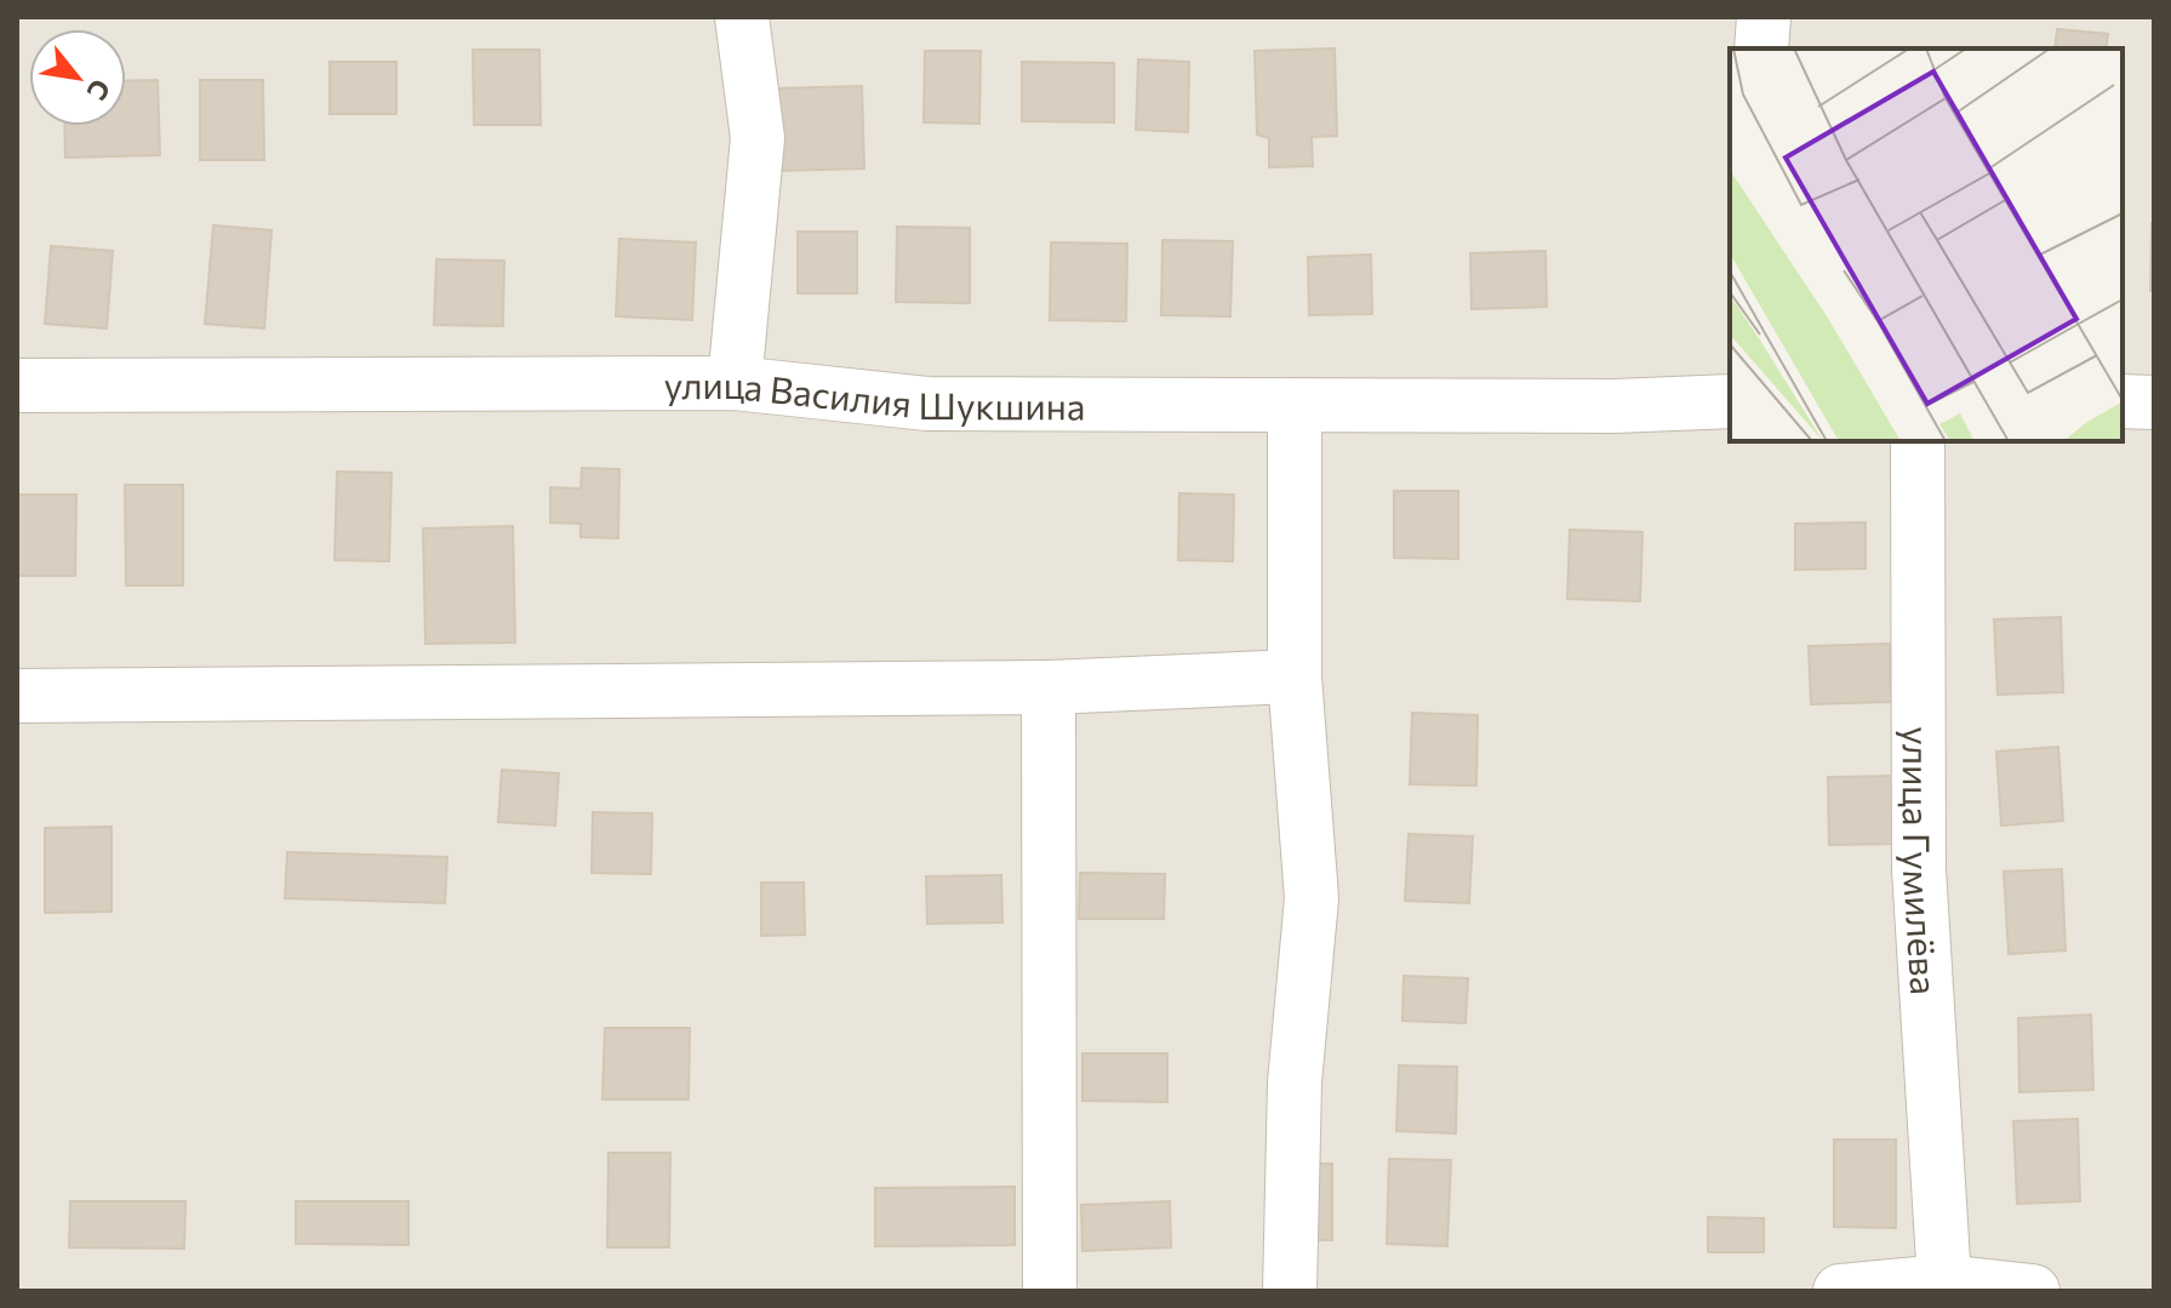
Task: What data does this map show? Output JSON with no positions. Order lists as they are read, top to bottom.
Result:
{
  "streets": {
    "street": ["улица Василия Шукшина", "улица Гумилёва"]
  },
  "north": "bottom right"
}
